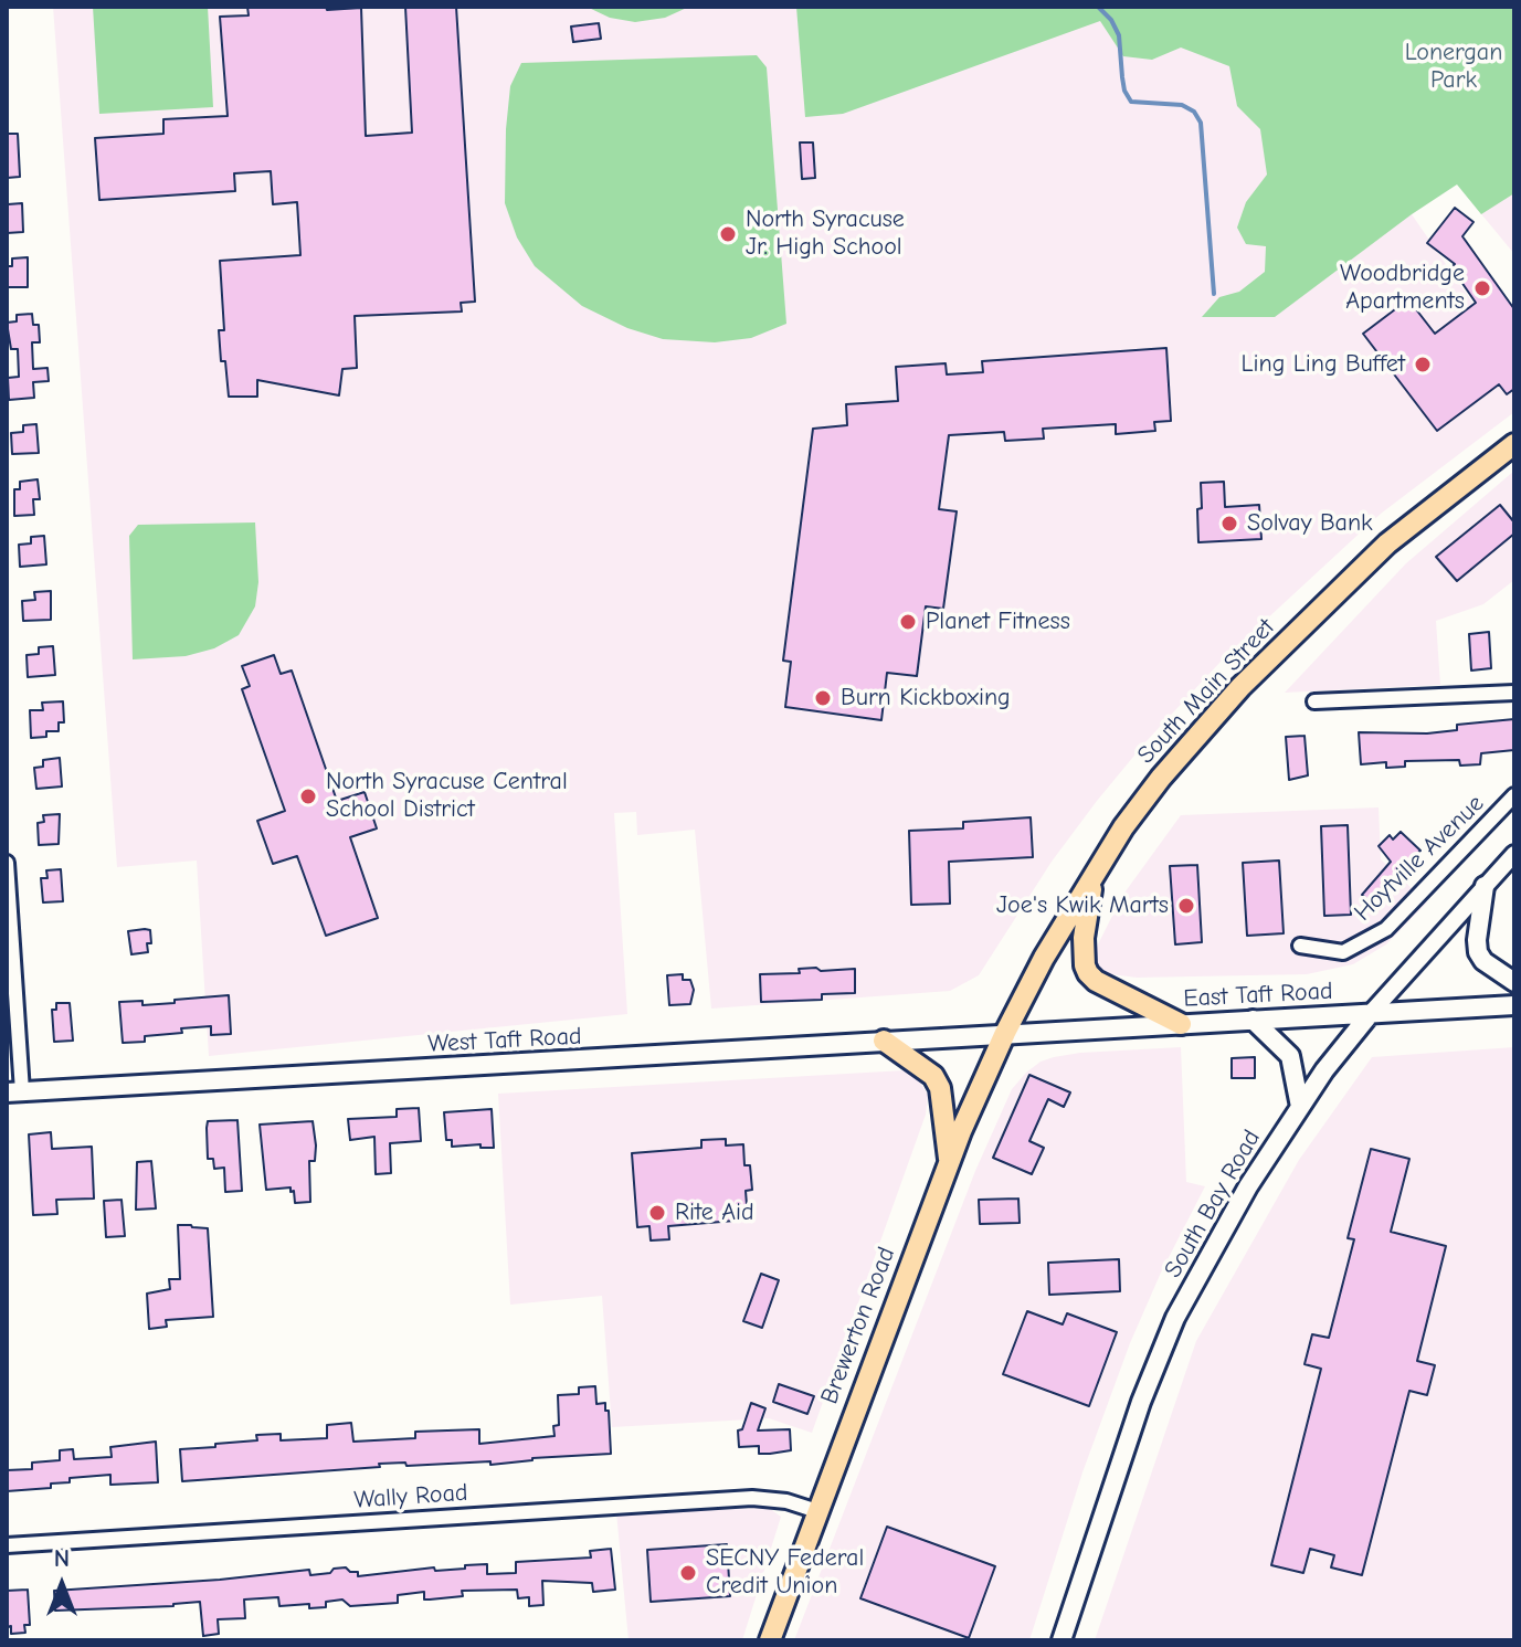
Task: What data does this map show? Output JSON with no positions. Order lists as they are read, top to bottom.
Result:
{
  "streets": {
    "main road": [
      "South Main Street",
      "East Taft Road",
      "West Taft Road",
      "South Bay Road",
      "Brewerton Road"
    ],
    "street": ["Hoytville Avenue", "Wally Road"]
  },
  "crossings": [
    ["South Main Street", "East Taft Road"],
    ["South Main Street", "West Taft Road"],
    ["South Main Street", "Brewerton Road"],
    ["East Taft Road", "West Taft Road"],
    ["East Taft Road", "South Bay Road"],
    ["East Taft Road", "Brewerton Road"],
    ["West Taft Road", "Brewerton Road"],
    ["Brewerton Road", "Wally Road"]
  ],
  "parks": ["Lonergan Park"],
  "places": [
    "North Syracuse Jr. High School",
    "Woodbridge Apartments",
    "Ling Ling Buffet",
    "Solvay Bank",
    "Planet Fitness",
    "Burn Kickboxing",
    "North Syracuse Central School District",
    "Joe's Kwik Marts",
    "Rite Aid",
    "SECNY Federal Credit Union"
  ],
  "north": "top"
}
